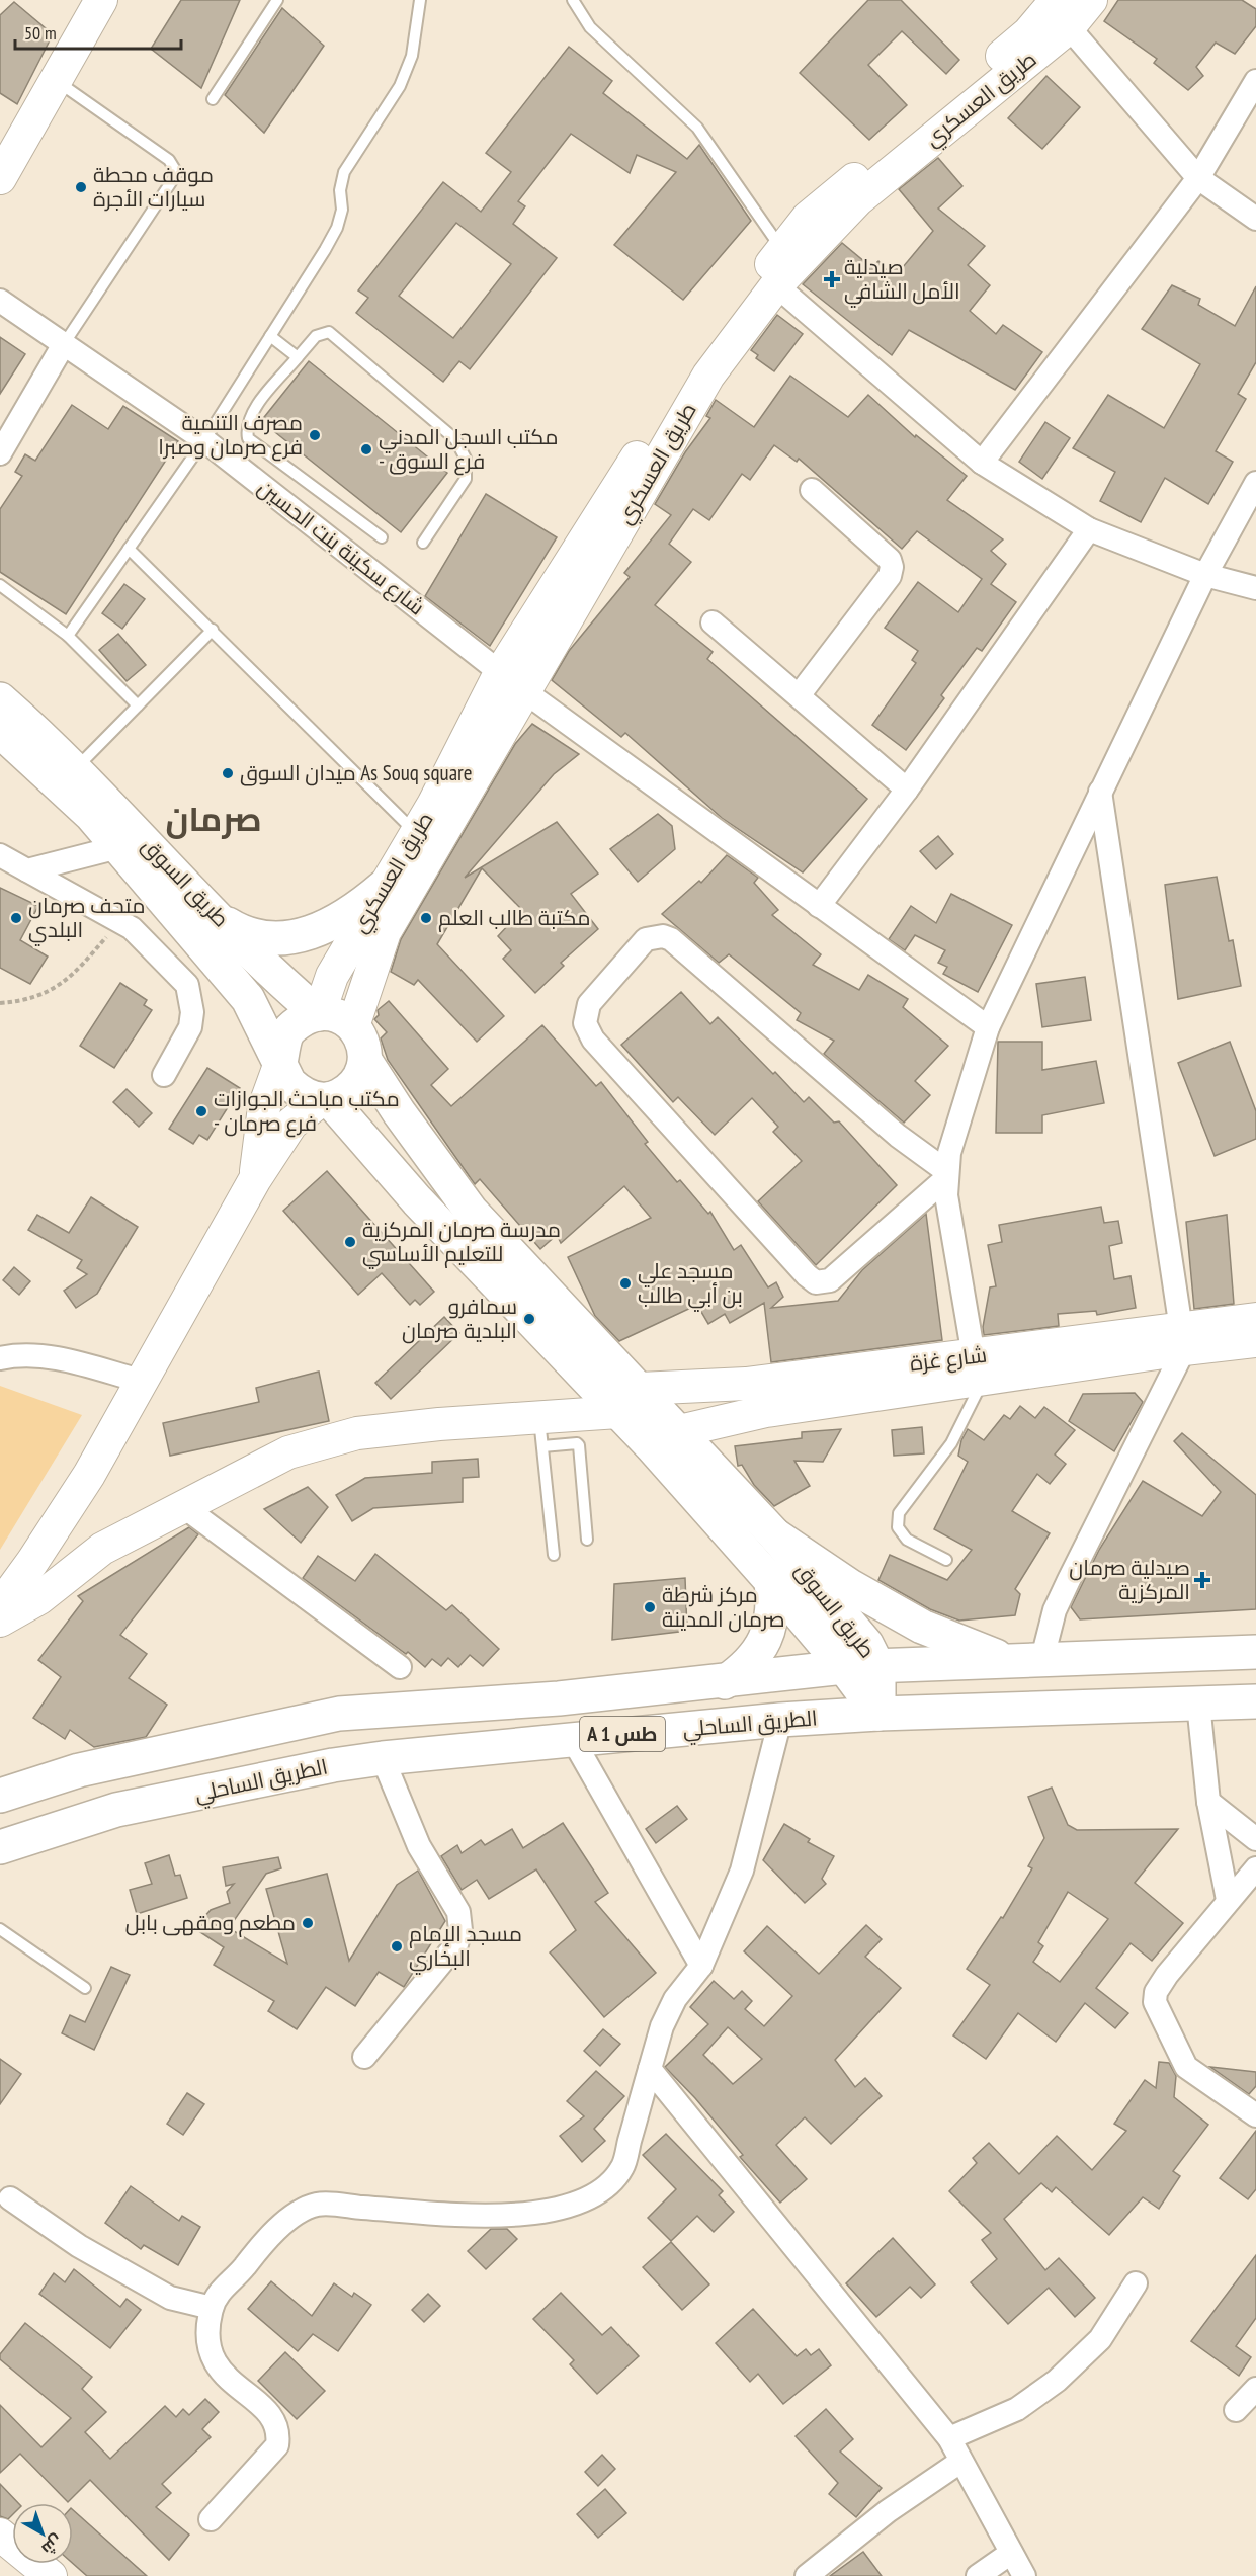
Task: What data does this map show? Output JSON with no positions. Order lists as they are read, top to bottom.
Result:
{
  "streets": {
    "main road": ["طريق السوق", "الطريق الساحلي", "A 1 طس"],
    "street": ["طريق العسكري", "شارع سكينة بنت الحسين", "شارع غزة"]
  },
  "crossings": [
    ["طريق العسكري", "شارع سكينة بنت الحسين"],
    ["طريق العسكري", "طريق السوق"],
    ["طريق السوق", "شارع غزة"],
    ["طريق السوق", "الطريق الساحلي"]
  ],
  "districts": ["صرمان"],
  "places": {
    "other": [
      "موقف محطة سيارات الأجرة",
      "مصرف التنمية فرع صرمان وصبرا",
      "مكتب السجل المدني - فرع السوق",
      "ميدان السوق As Souq square",
      "متحف صرمان البلدي",
      "مكتبة طالب العلم",
      "مكتب مباحث الجوازات - فرع صرمان",
      "مدرسة صرمان المركزية للتعليم الأساسي",
      "مسجد علي بن أبي طالب",
      "سمافرو البلدية صرمان",
      "مركز شرطة صرمان المدينة",
      "مطعم ومقهى بابل",
      "مسجد الإمام البخاري"
    ],
    "health": ["صيدلية الأمل الشافي", "صيدلية صرمان المركزية"]
  },
  "scale_bar": "50 m",
  "north": "bottom right"
}
